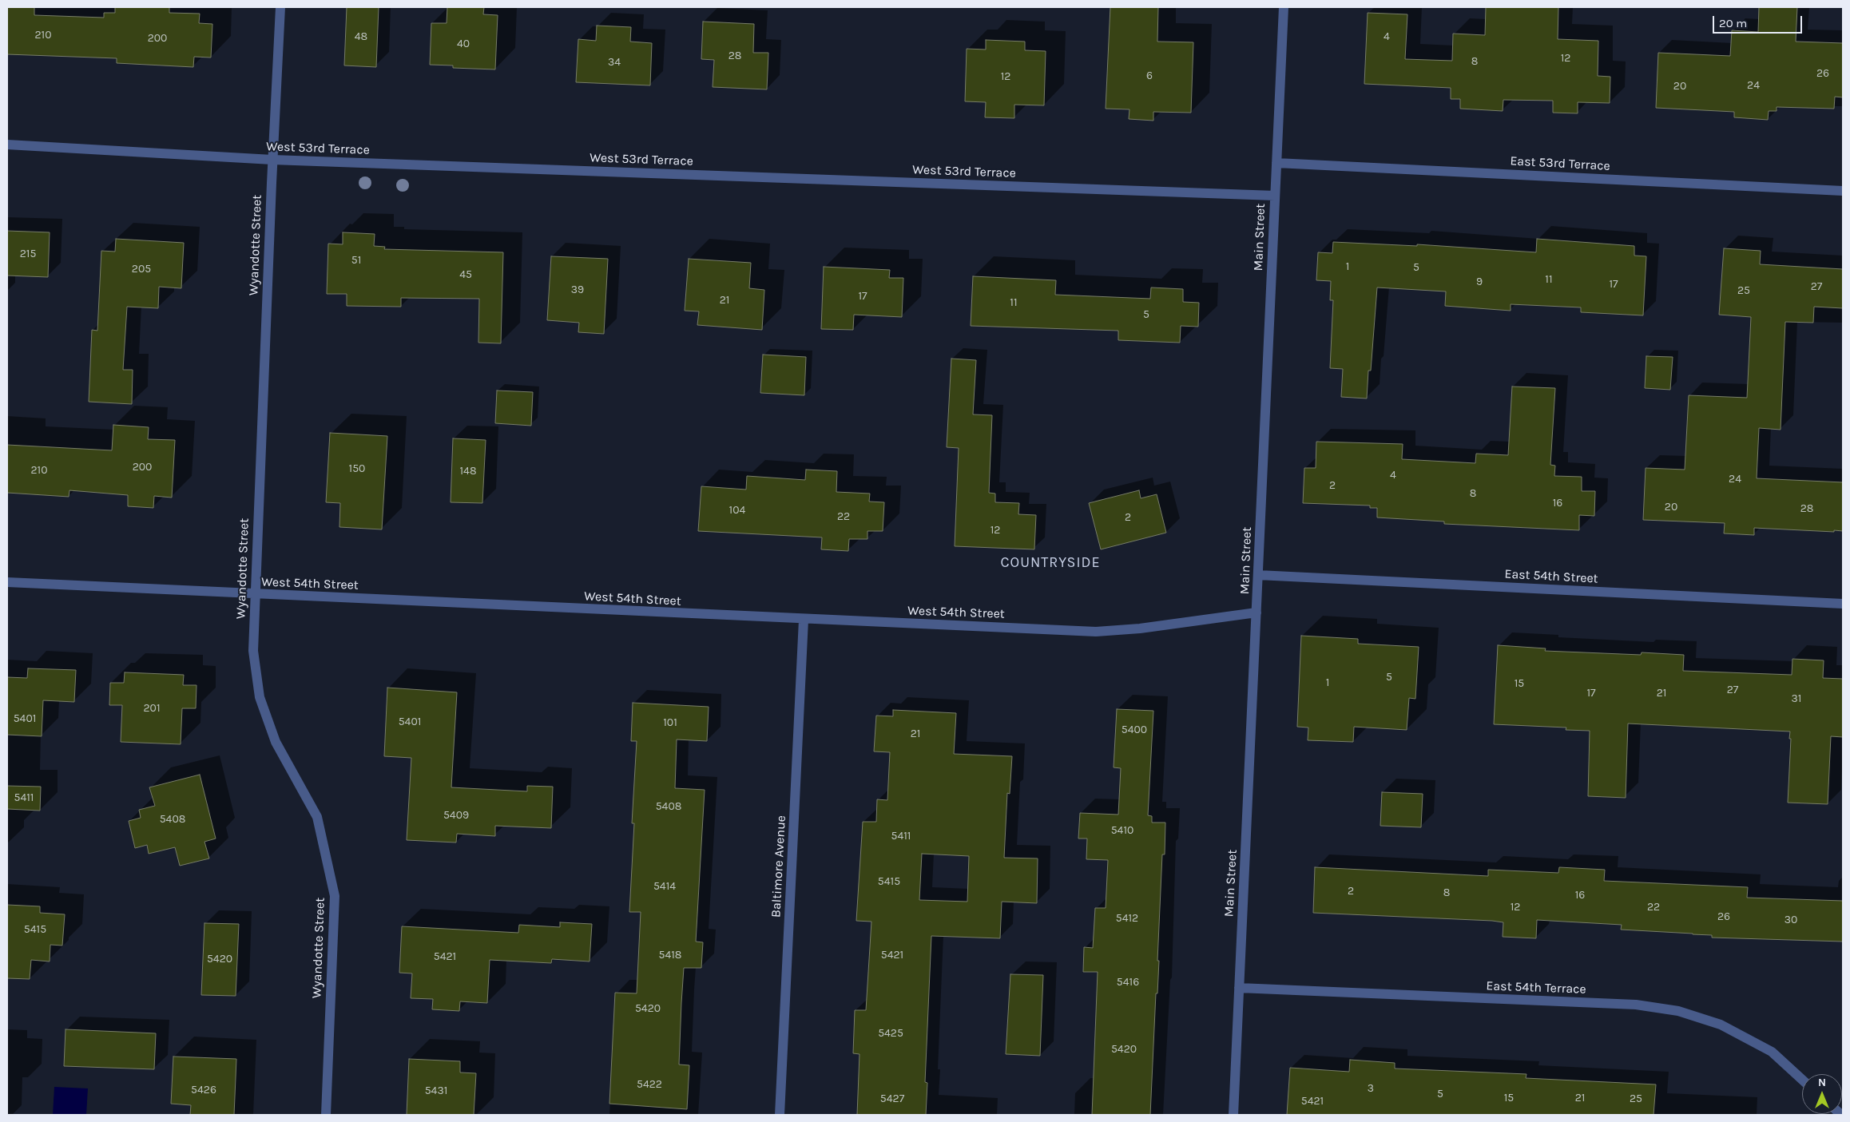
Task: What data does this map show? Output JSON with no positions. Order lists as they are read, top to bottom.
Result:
{
  "streets": {
    "street": [
      "West 53rd Terrace",
      "East 53rd Terrace",
      "Main Street",
      "Wyandotte Street",
      "East 54th Street",
      "West 54th Street",
      "Baltimore Avenue",
      "East 54th Terrace"
    ]
  },
  "crossings": [
    ["West 53rd Terrace", "Main Street"],
    ["West 53rd Terrace", "Wyandotte Street"],
    ["East 53rd Terrace", "Main Street"],
    ["Main Street", "East 54th Street"],
    ["Main Street", "West 54th Street"],
    ["Main Street", "East 54th Terrace"],
    ["Wyandotte Street", "West 54th Street"],
    ["West 54th Street", "Baltimore Avenue"]
  ],
  "districts": ["COUNTRYSIDE"],
  "house_numbers": [
    "210",
    "48",
    "4",
    "200",
    "40",
    "28",
    "12",
    "8",
    "34",
    "26",
    "6",
    "12",
    "24",
    "20",
    "215",
    "51",
    "1",
    "5",
    "205",
    "45",
    "11",
    "9",
    "17",
    "27",
    "39",
    "25",
    "17",
    "21",
    "11",
    "5",
    "200",
    "150",
    "210",
    "148",
    "4",
    "24",
    "2",
    "8",
    "16",
    "20",
    "28",
    "104",
    "22",
    "2",
    "12",
    "5",
    "1",
    "15",
    "27",
    "17",
    "21",
    "31",
    "201",
    "5401",
    "5401",
    "101",
    "5400",
    "21",
    "5411",
    "5408",
    "5409",
    "5408",
    "5410",
    "5411",
    "5415",
    "5414",
    "2",
    "8",
    "16",
    "12",
    "22",
    "26",
    "5412",
    "30",
    "5415",
    "5418",
    "5421",
    "5421",
    "5420",
    "5416",
    "5420",
    "5425",
    "5420",
    "5422",
    "3",
    "5426",
    "5431",
    "5",
    "15",
    "21",
    "5427",
    "25",
    "5421"
  ],
  "scale_bar": "20 m",
  "north": "top"
}
